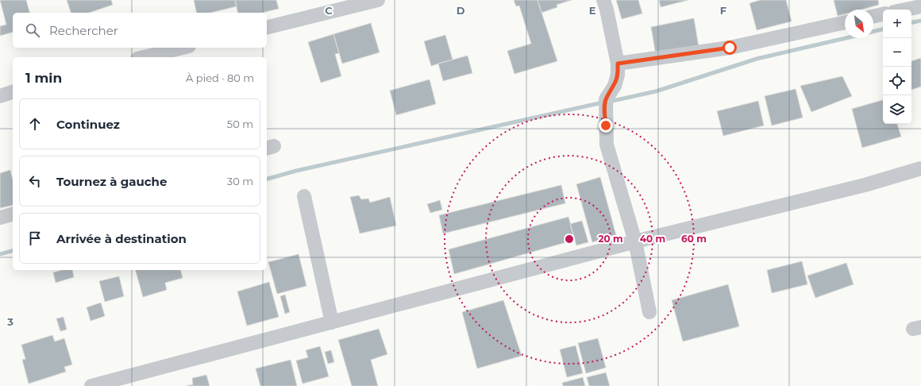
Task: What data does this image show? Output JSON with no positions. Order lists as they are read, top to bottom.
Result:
{
  "north": "bottom right",
  "page": {
    "map_buttons": ["+", "−"],
    "search": "Rechercher",
    "heading": ["1 min", "À pied · 80 m"],
    "list": [
      ["Continuez", "50 m"],
      ["Tournez à gauche", "30 m"],
      "Arrivée à destination"
    ]
  },
  "grid": {
    "columns": [
      "C",
      "D",
      "E",
      "F"
    ],
    "rows": ["3"]
  },
  "rings": ["20 m", "40 m", "60 m"]
}
